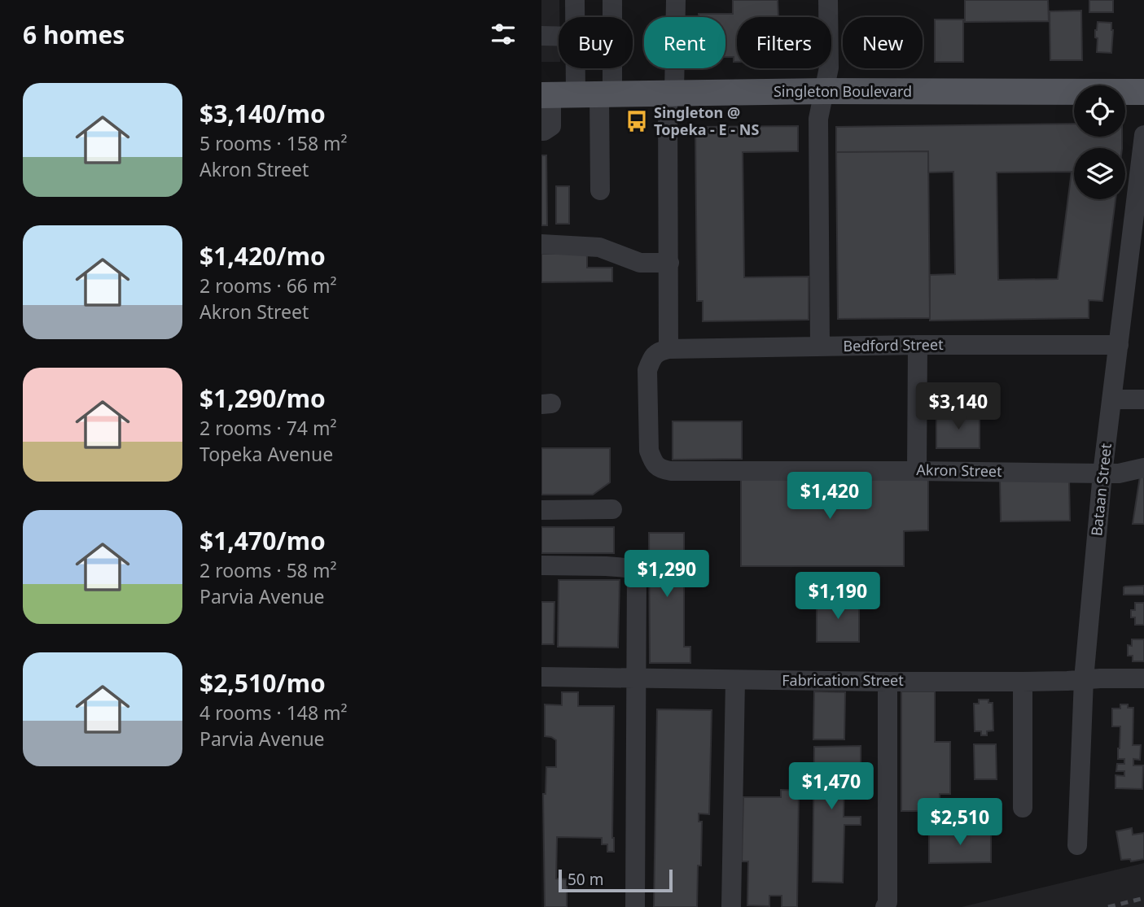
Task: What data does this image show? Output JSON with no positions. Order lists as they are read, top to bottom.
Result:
{
  "streets": {
    "main road": ["Singleton Boulevard"],
    "street": [
      "Bedford Street",
      "Akron Street",
      "Bataan Street",
      "Fabrication Street"
    ]
  },
  "crossings": [
    ["Bedford Street", "Akron Street"],
    ["Bedford Street", "Bataan Street"],
    ["Akron Street", "Bataan Street"],
    ["Bataan Street", "Fabrication Street"]
  ],
  "places": {
    "bus stop": ["Singleton @ Topeka - E - NS"]
  },
  "scale_bar": "50 m",
  "page": {
    "heading": "6 homes",
    "chip": [
      "Buy",
      "Rent",
      "Filters",
      "New"
    ],
    "list": [
      {
        "name": "$3,140/mo",
        "note": "5 rooms · 158 m² · Akron Street"
      },
      {
        "name": "$1,420/mo",
        "note": "2 rooms · 66 m² · Akron Street"
      },
      {
        "name": "$1,290/mo",
        "note": "2 rooms · 74 m² · Topeka Avenue"
      },
      {
        "name": "$1,470/mo",
        "note": "2 rooms · 58 m² · Parvia Avenue"
      },
      {
        "name": "$2,510/mo",
        "note": "4 rooms · 148 m² · Parvia Avenue"
      }
    ],
    "price": [
      "$3,140",
      "$1,420",
      "$1,290",
      "$1,190",
      "$1,470",
      "$2,510"
    ],
    "scale": "50 m"
  }
}
